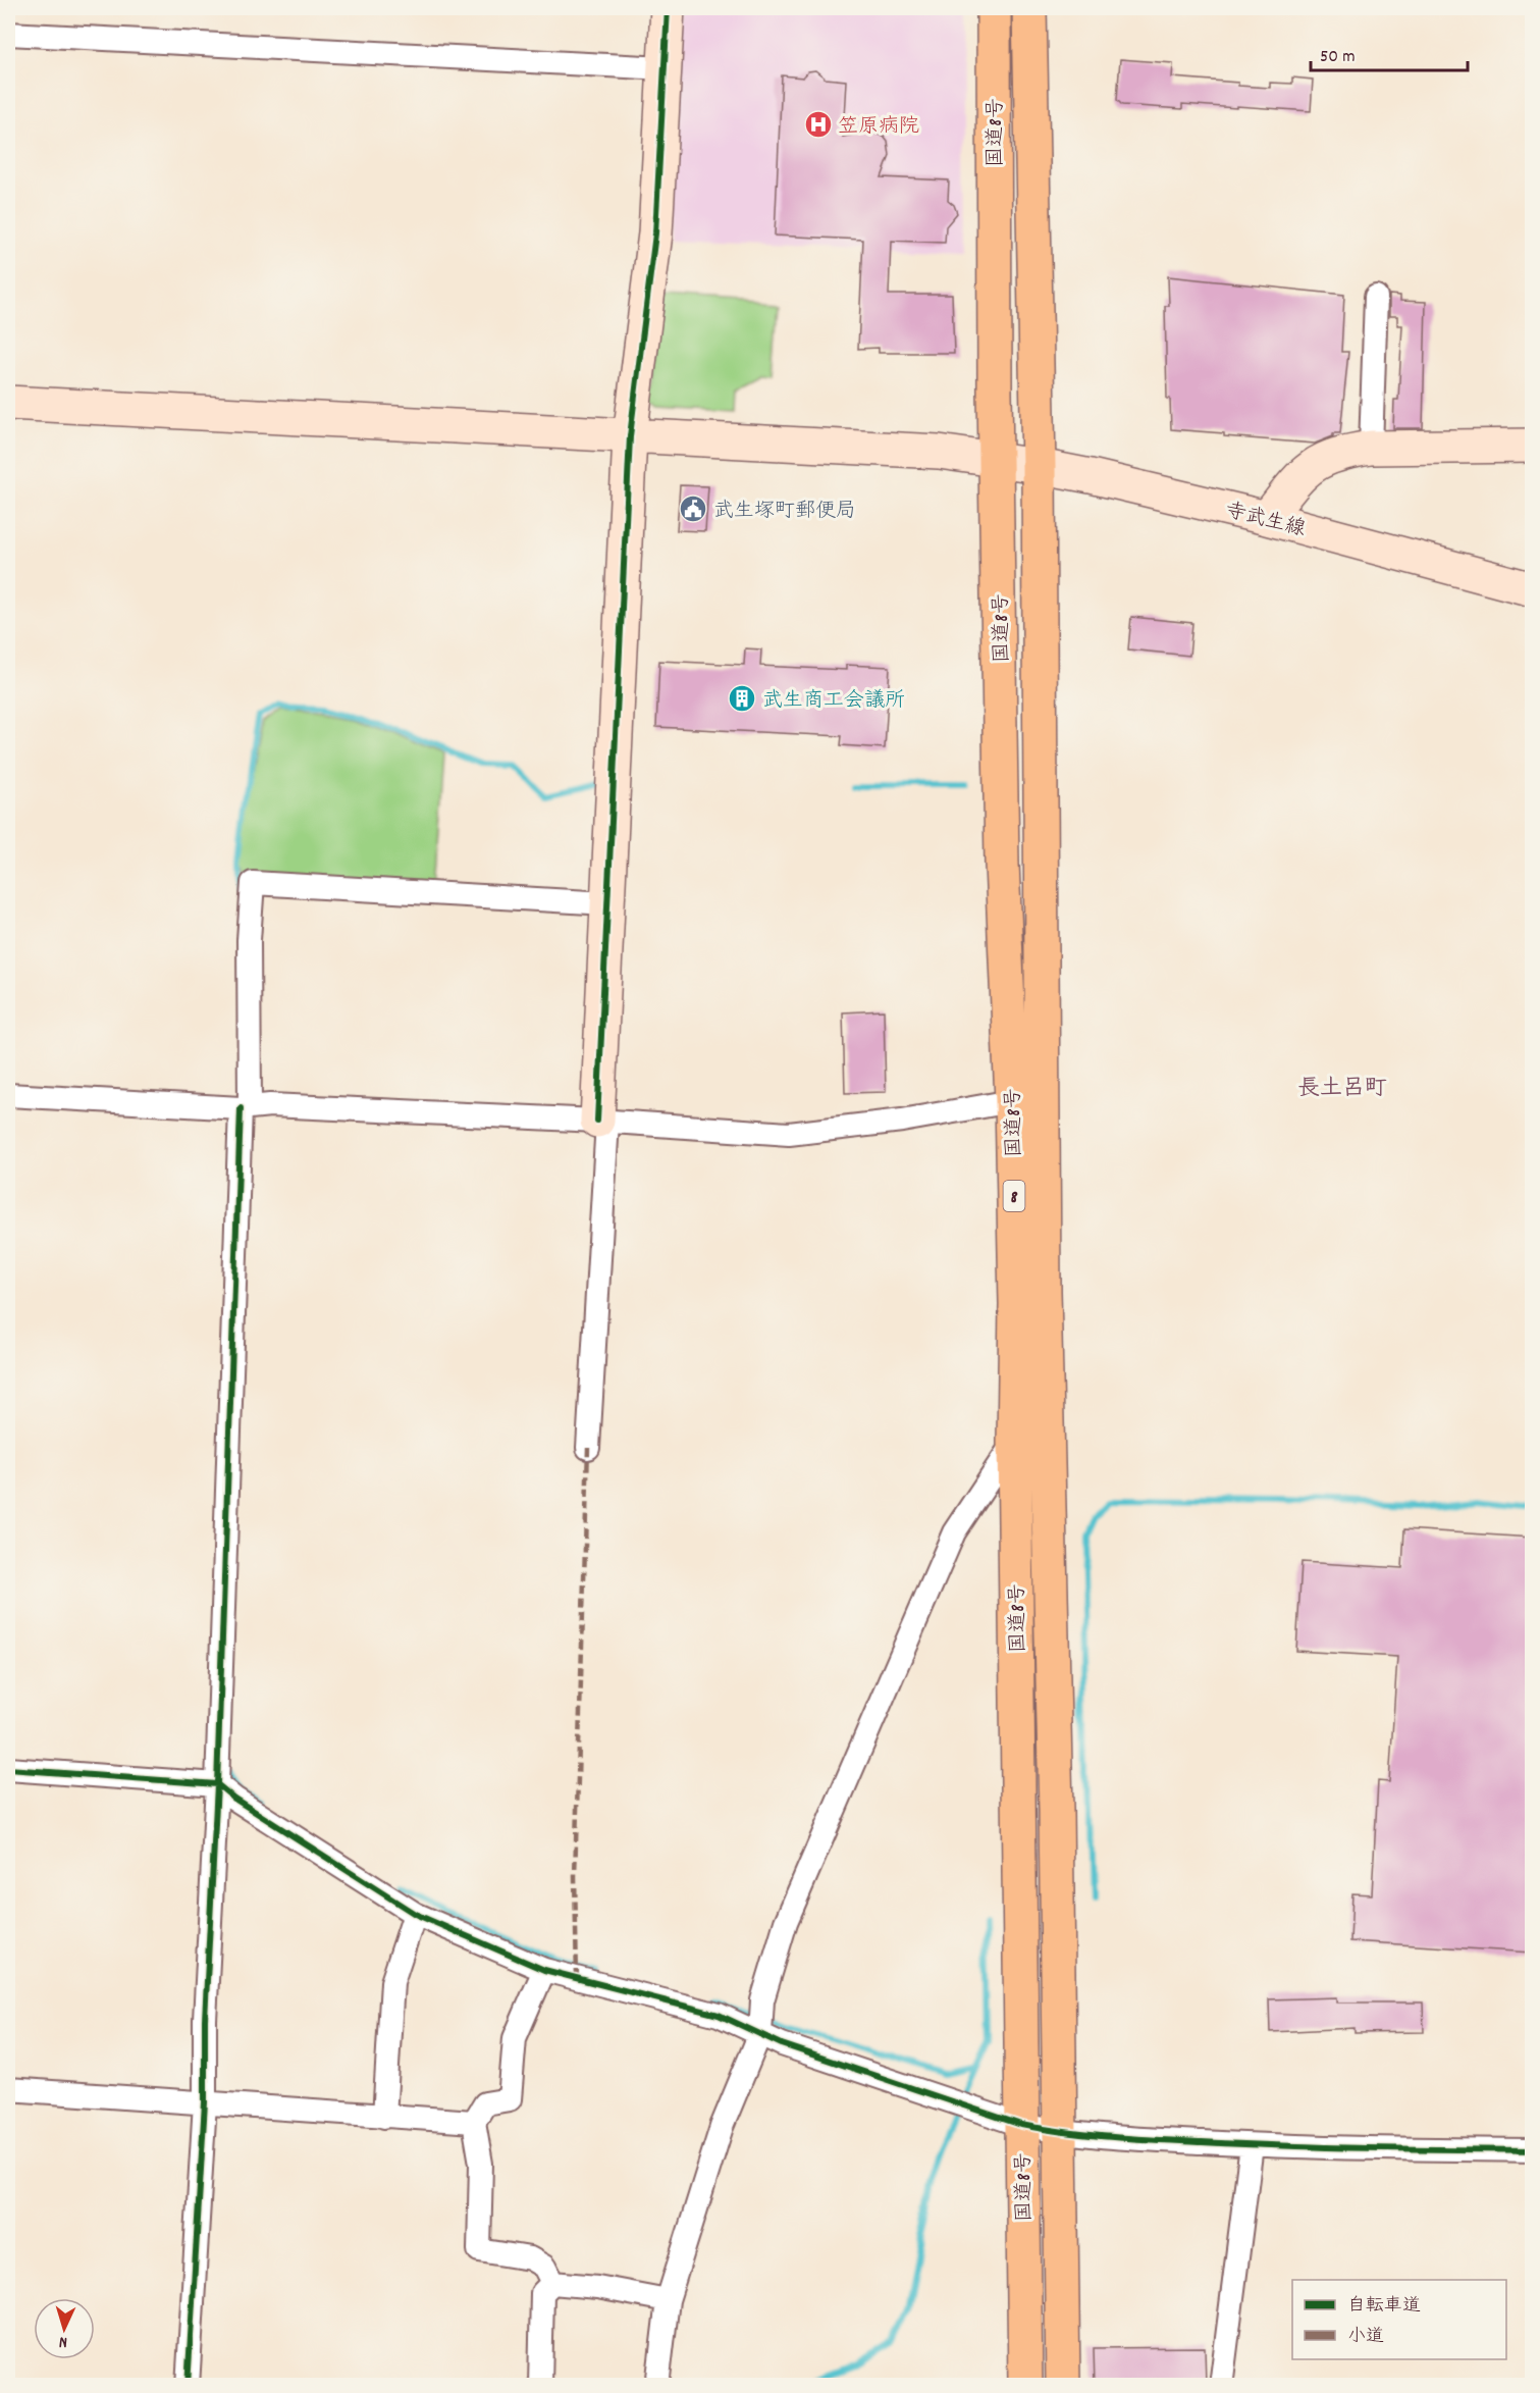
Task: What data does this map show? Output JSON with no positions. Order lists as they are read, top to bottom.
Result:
{
  "streets": {
    "highway": ["国道8号", "8"],
    "street": ["寺武生線"]
  },
  "crossings": [
    ["国道8号", "寺武生線"]
  ],
  "districts": ["長土呂町"],
  "places": {
    "hospital": ["笠原病院"],
    "public building": ["武生塚町郵便局"],
    "building": ["武生商工会議所"]
  },
  "legend": ["自転車道", "小道"],
  "scale_bar": "50 m",
  "north": "bottom"
}
